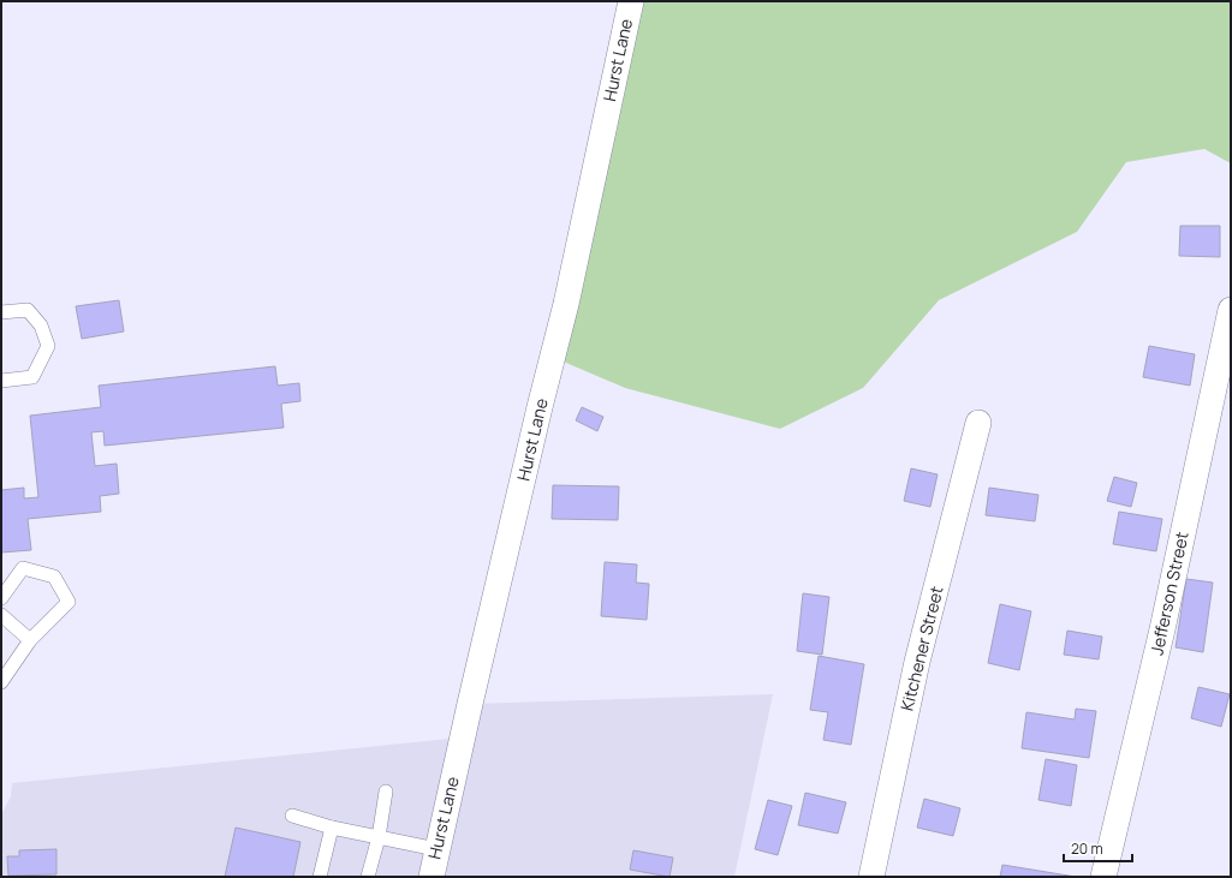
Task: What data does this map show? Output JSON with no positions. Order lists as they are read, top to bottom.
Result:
{
  "streets": {
    "street": ["Hurst Lane", "Jefferson Street", "Kitchener Street"]
  },
  "scale_bar": "20 m"
}
